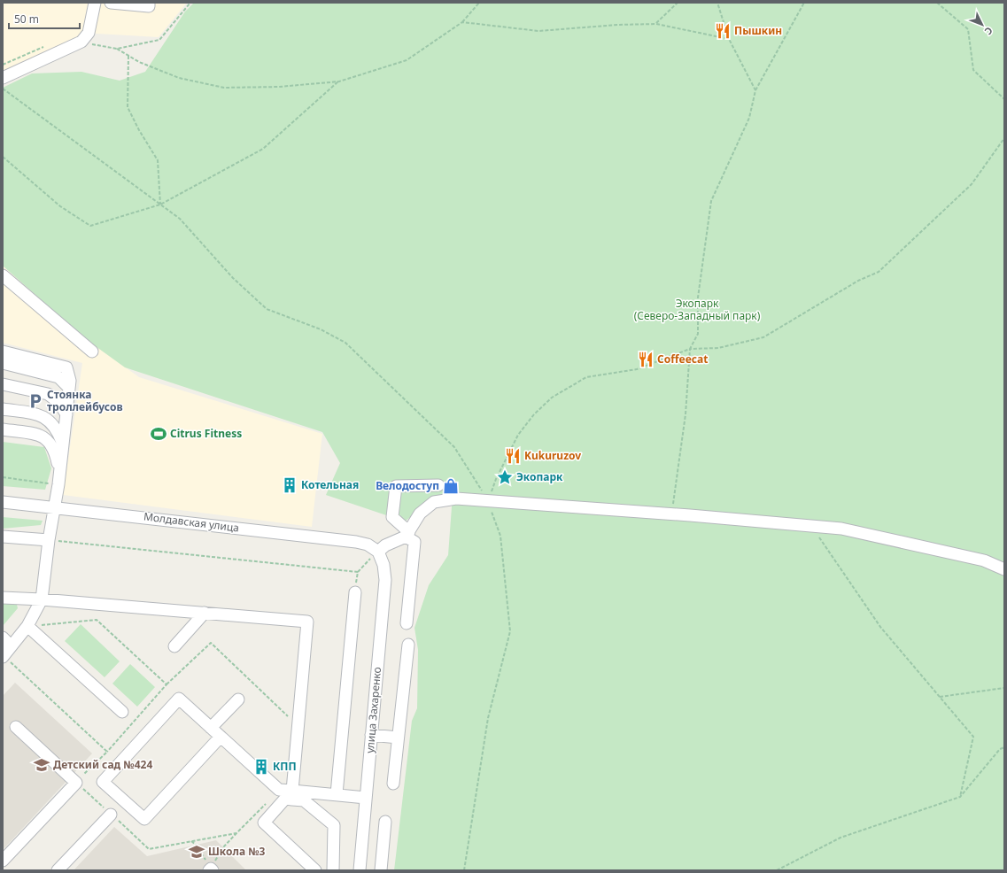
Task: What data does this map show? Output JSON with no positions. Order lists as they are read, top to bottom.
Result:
{
  "streets": {
    "street": ["Молдавская улица", "улица Захаренко"]
  },
  "crossings": [
    ["Молдавская улица", "улица Захаренко"]
  ],
  "parks": ["Экопарк (Северо-Западный парк)"],
  "places": {
    "restaurant": ["Пышкин", "Coffeecat", "Kukuruzov"],
    "parking": ["Стоянка троллейбусов"],
    "sports": ["Citrus Fitness"],
    "place": ["Экопарк"],
    "building": ["Котельная", "КПП"],
    "shop": ["Велодоступ"],
    "school or university": ["Детский сад №424", "Школа №3"]
  },
  "scale_bar": "50 m",
  "north": "bottom right"
}
